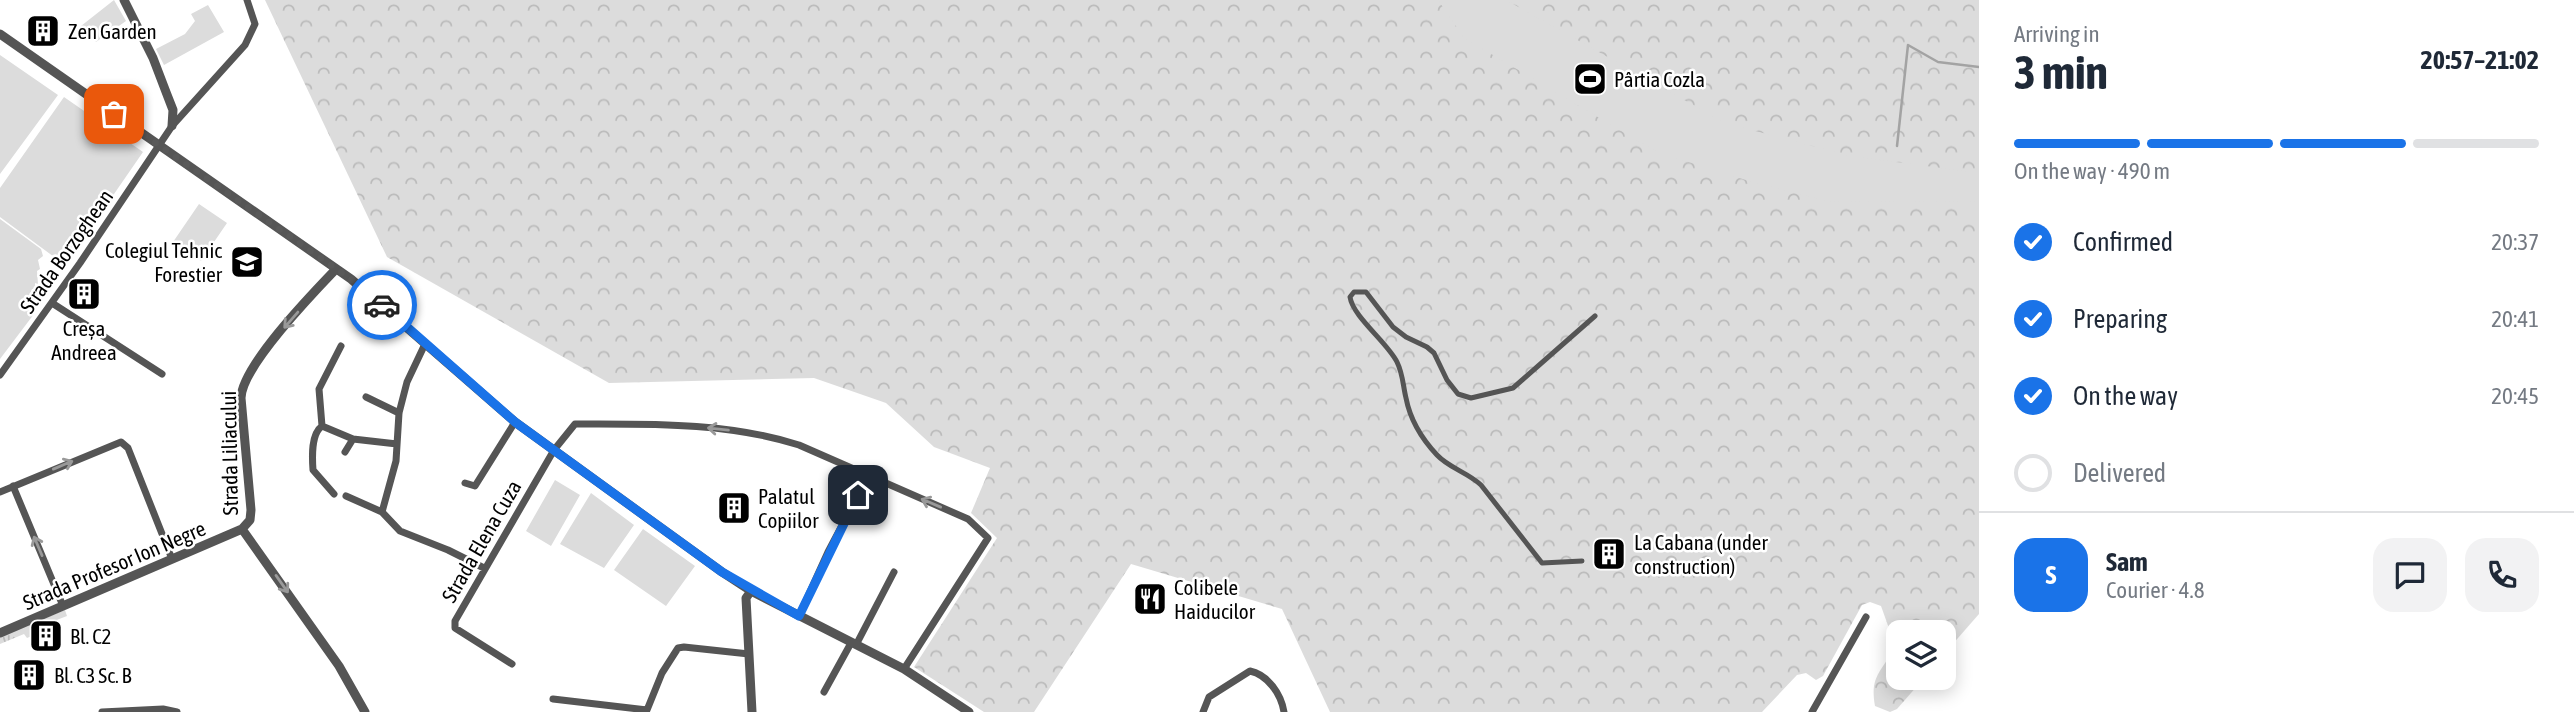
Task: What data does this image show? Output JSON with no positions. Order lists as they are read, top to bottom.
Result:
{
  "streets": {
    "street": [
      "Strada Borzoghean",
      "Strada Liliacului",
      "Strada Elena Cuza",
      "Strada Profesor Ion Negre"
    ]
  },
  "crossings": [
    ["Strada Liliacului", "Strada Profesor Ion Negre"]
  ],
  "one_way": ["Strada Liliacului", "Strada Elena Cuza"],
  "places": {
    "building": [
      "Zen Garden",
      "Creșa Andreea",
      "Palatul Copiilor",
      "La Cabana (under construction)",
      "Bl. C2",
      "Bl. C3 Sc. B"
    ],
    "sports": ["Pârtia Cozla"],
    "school or university": ["Colegiul Tehnic Forestier"],
    "restaurant": ["Colibele Haiducilor"]
  },
  "page": {
    "heading": ["3 min", "Arriving in", "20:57–21:02"],
    "panel": ["Sam", "Courier · 4.8"],
    "bar": "On the way · 490 m",
    "list": [
      ["Confirmed", "20:37"],
      ["Preparing", "20:41"],
      ["On the way", "20:45"],
      "Delivered"
    ],
    "round": "S"
  }
}
